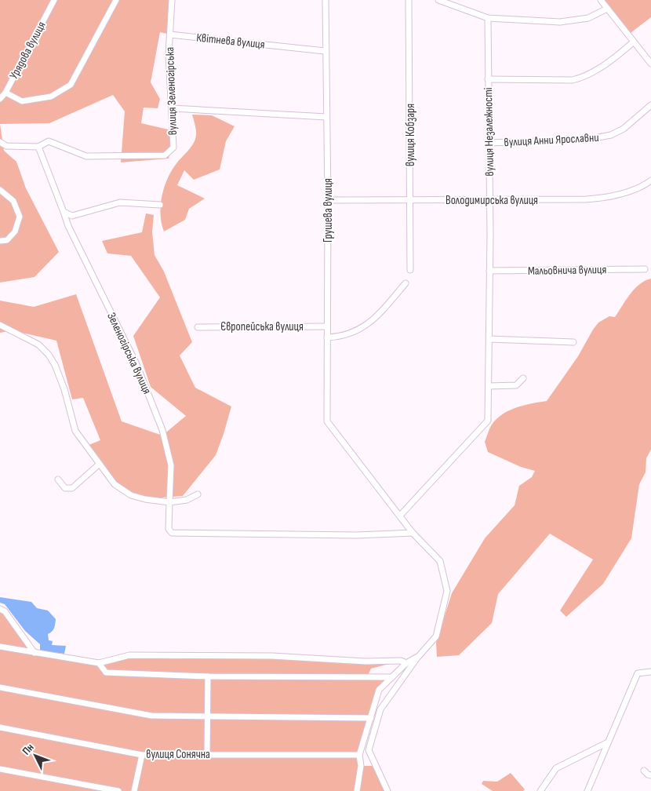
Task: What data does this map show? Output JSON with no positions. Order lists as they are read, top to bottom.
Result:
{
  "streets": {
    "street": [
      "Квітнева вулиця",
      "Урядова вулиця",
      "вулиця Зеленогірська",
      "вулиця Незалежності",
      "вулиця Кобзаря",
      "вулиця Анни Ярославни",
      "Володимирська вулиця",
      "Грушева вулиця",
      "Мальовнича вулиця",
      "Європейська вулиця",
      "Зеленогірська вулиця",
      "вулиця Сонячна"
    ]
  },
  "crossings": [
    ["Квітнева вулиця", "вулиця Зеленогірська"],
    ["Квітнева вулиця", "Грушева вулиця"],
    ["вулиця Зеленогірська", "Зеленогірська вулиця"],
    ["вулиця Незалежності", "вулиця Анни Ярославни"],
    ["вулиця Незалежності", "Володимирська вулиця"],
    ["вулиця Незалежності", "Грушева вулиця"],
    ["вулиця Незалежності", "Мальовнича вулиця"],
    ["вулиця Кобзаря", "Володимирська вулиця"],
    ["Володимирська вулиця", "Грушева вулиця"],
    ["Грушева вулиця", "Європейська вулиця"]
  ],
  "north": "top left"
}
